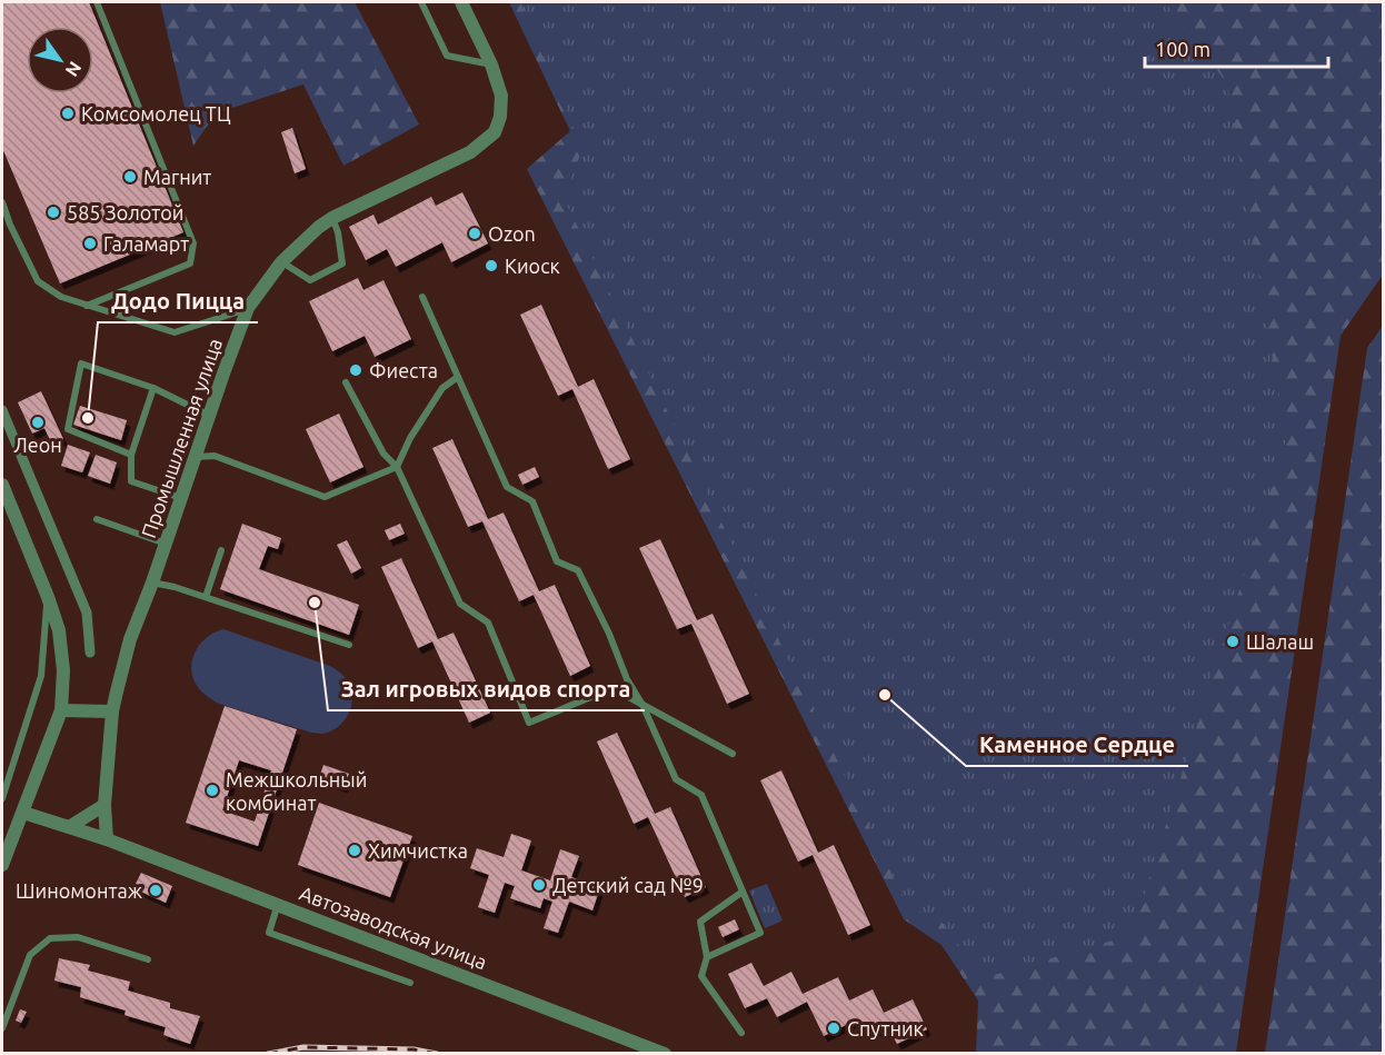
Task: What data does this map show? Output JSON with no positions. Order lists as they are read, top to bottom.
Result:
{
  "streets": {
    "street": ["Промышленная улица", "Автозаводская улица"]
  },
  "crossings": [
    ["Промышленная улица", "Автозаводская улица"]
  ],
  "places": [
    "Комсомолец ТЦ",
    "Магнит",
    "585 Золотой",
    "Ozon",
    "Галамарт",
    "Киоск",
    "Фиеста",
    "Додо Пицца",
    "Леон",
    "Зал игровых видов спорта",
    "Шалаш",
    "Каменное Сердце",
    "Межшкольный комбинат",
    "Химчистка",
    "Детский сад №9",
    "Шиномонтаж",
    "Спутник"
  ],
  "scale_bar": "100 m",
  "north": "bottom right"
}
